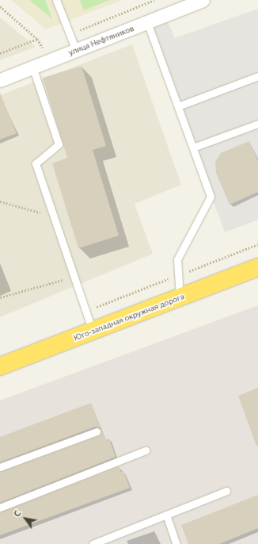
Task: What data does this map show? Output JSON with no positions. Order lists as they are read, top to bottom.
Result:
{
  "streets": {
    "highway": ["Юго-западная окружная дорога"],
    "street": ["улица Нефтяников"]
  },
  "north": "top left"
}
